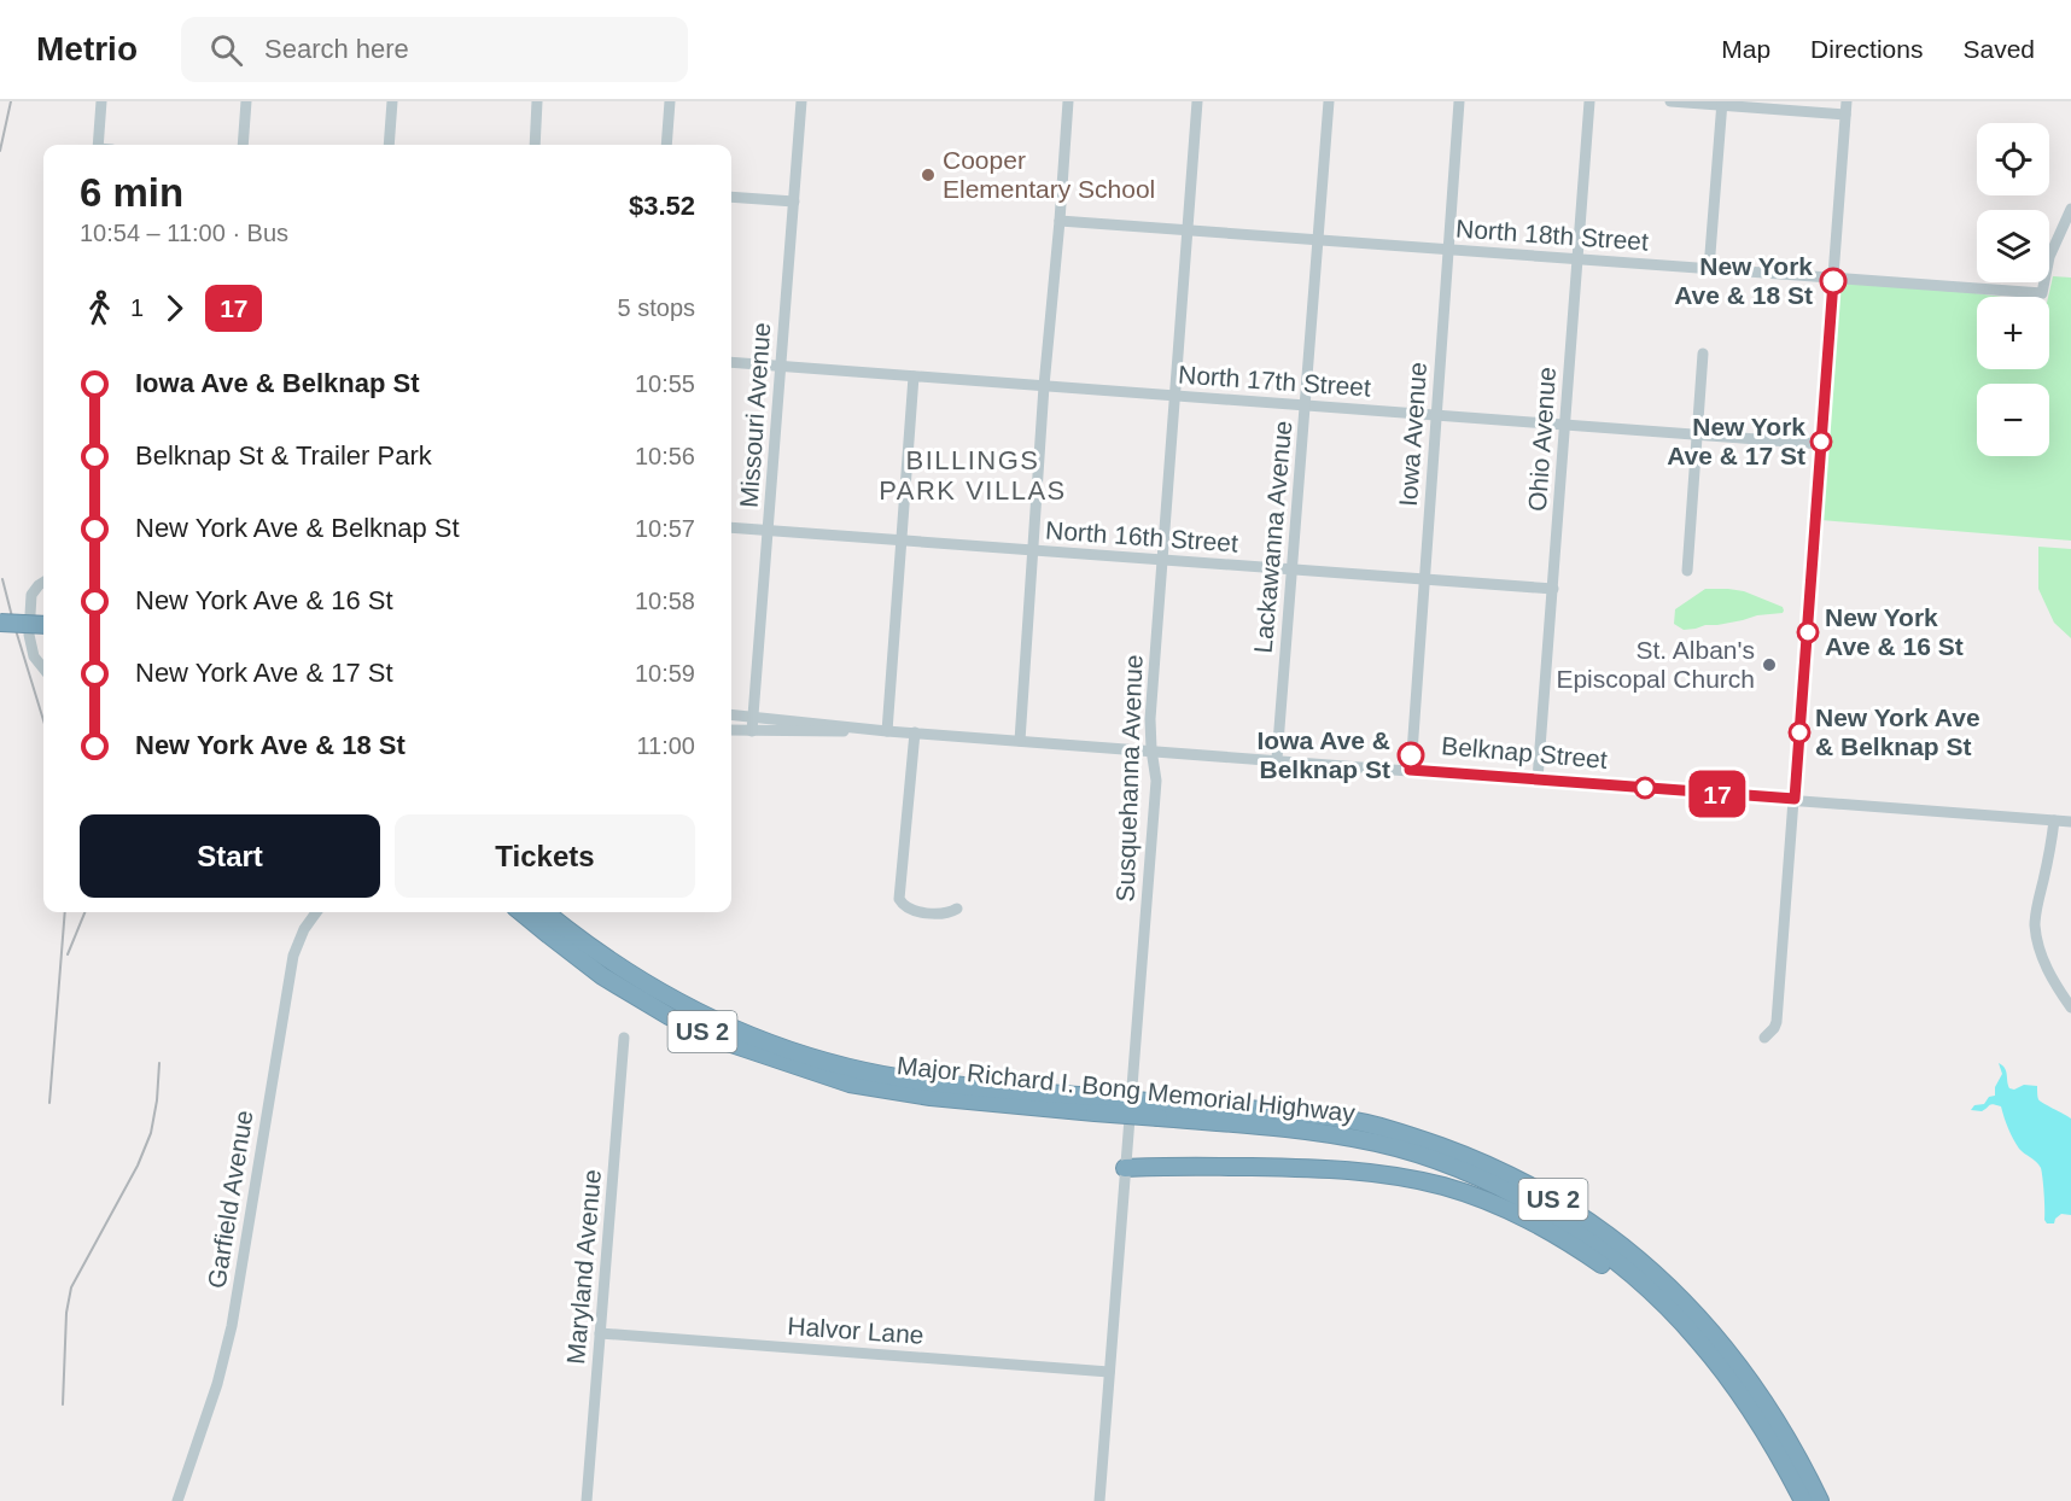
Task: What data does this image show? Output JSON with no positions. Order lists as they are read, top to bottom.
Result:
{
  "streets": {
    "highway": ["US 2", "Major Richard I. Bong Memorial Highway"],
    "street": [
      "North 18th Street",
      "North 17th Street",
      "Missouri Avenue",
      "Iowa Avenue",
      "Ohio Avenue",
      "North 16th Street",
      "Lackawanna Avenue",
      "Belknap Street",
      "Susquehanna Avenue",
      "Garfield Avenue",
      "Maryland Avenue",
      "Halvor Lane"
    ]
  },
  "crossings": [
    ["North 18th Street", "Iowa Avenue"],
    ["North 18th Street", "Ohio Avenue"],
    ["North 18th Street", "Lackawanna Avenue"],
    ["North 18th Street", "Susquehanna Avenue"],
    ["North 17th Street", "Missouri Avenue"],
    ["North 17th Street", "Iowa Avenue"],
    ["North 17th Street", "Ohio Avenue"],
    ["North 17th Street", "Lackawanna Avenue"],
    ["North 17th Street", "Susquehanna Avenue"],
    ["Missouri Avenue", "North 16th Street"],
    ["Missouri Avenue", "Belknap Street"],
    ["Iowa Avenue", "North 16th Street"],
    ["Iowa Avenue", "Belknap Street"],
    ["Ohio Avenue", "North 16th Street"],
    ["Ohio Avenue", "Belknap Street"],
    ["North 16th Street", "Lackawanna Avenue"],
    ["North 16th Street", "Susquehanna Avenue"],
    ["Lackawanna Avenue", "Belknap Street"],
    ["Belknap Street", "Susquehanna Avenue"],
    ["Susquehanna Avenue", "Halvor Lane"],
    ["Maryland Avenue", "Halvor Lane"]
  ],
  "districts": ["BILLINGS PARK VILLAS"],
  "places": [
    "Cooper Elementary School",
    "New York Ave & 18 St",
    "New York Ave & 17 St",
    "New York Ave & 16 St",
    "St. Alban's Episcopal Church",
    "New York Ave & Belknap St",
    "Iowa Ave & Belknap St"
  ],
  "lines": ["bus line 17"],
  "page": {
    "header": "Metrio",
    "search": "Search here",
    "nav": ["Map", "Directions", "Saved"],
    "on_map": "17",
    "map_buttons": ["+", "−"],
    "heading": ["6 min", "10:54 – 11:00 · Bus", "$3.52"],
    "legs": ["1", "17", "5 stops"],
    "list": [
      {
        "name": "Iowa Ave & Belknap St",
        "value": "10:55"
      },
      {
        "name": "Belknap St & Trailer Park",
        "value": "10:56"
      },
      {
        "name": "New York Ave & Belknap St",
        "value": "10:57"
      },
      {
        "name": "New York Ave & 16 St",
        "value": "10:58"
      },
      {
        "name": "New York Ave & 17 St",
        "value": "10:59"
      },
      {
        "name": "New York Ave & 18 St",
        "value": "11:00"
      }
    ],
    "buttons": ["Start", "Tickets"]
  }
}
